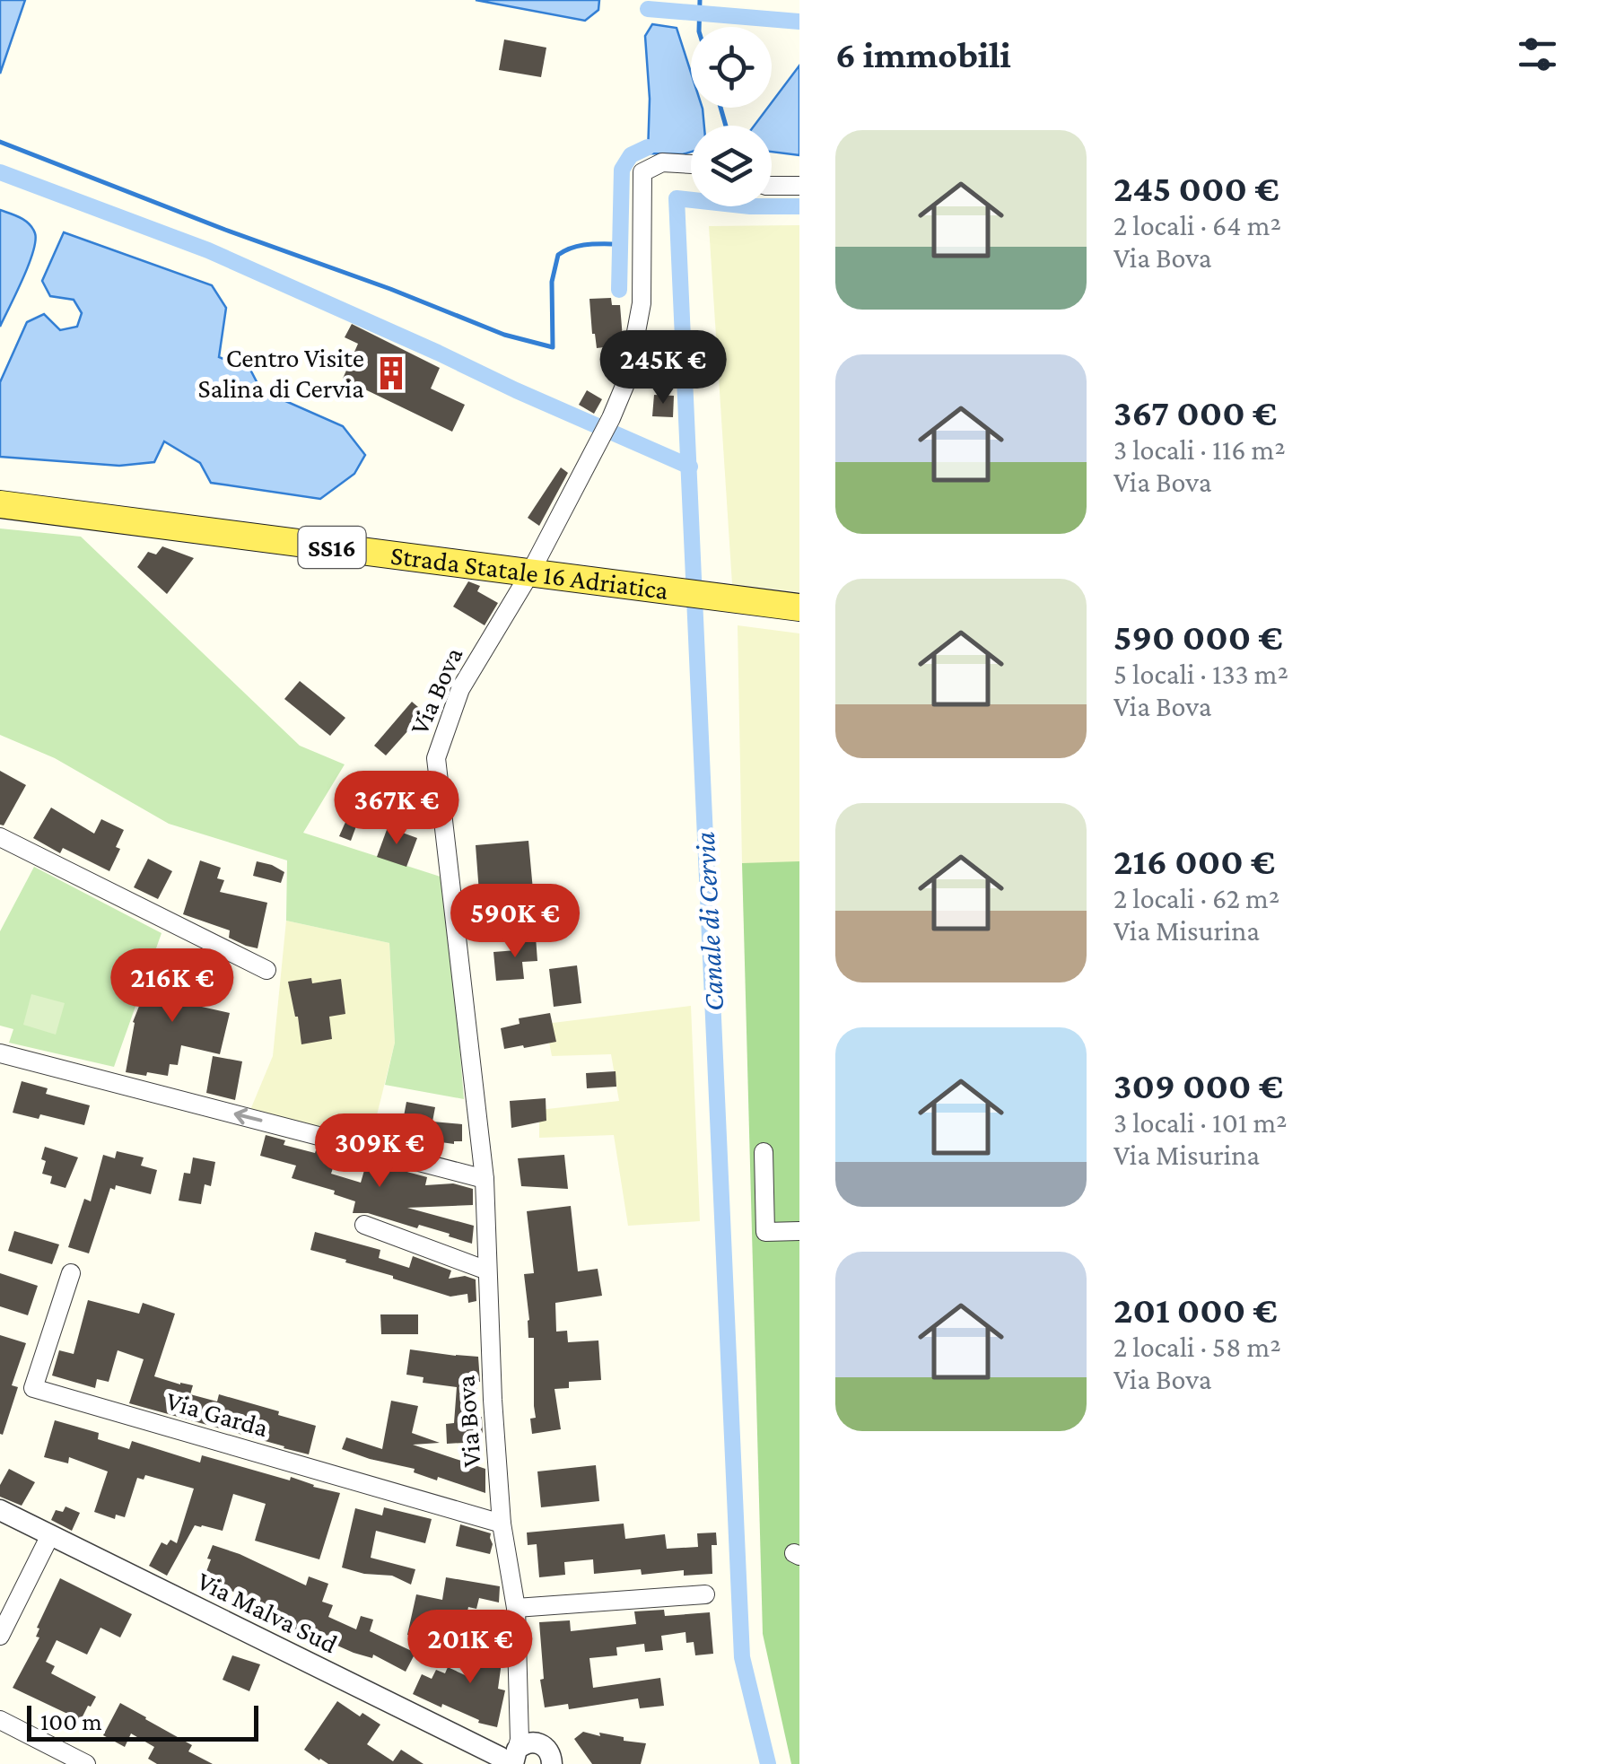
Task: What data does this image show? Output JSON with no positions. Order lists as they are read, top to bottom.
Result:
{
  "streets": {
    "main road": ["SS16", "Strada Statale 16 Adriatica"],
    "street": ["Via Bova", "Via Garda", "Via Malva Sud"]
  },
  "crossings": [
    ["Strada Statale 16 Adriatica", "Via Bova"],
    ["Via Bova", "Via Garda"],
    ["Via Bova", "Via Malva Sud"]
  ],
  "water": ["Canale di Cervia"],
  "places": {
    "building": ["Centro Visite Salina di Cervia"]
  },
  "scale_bar": "100 m",
  "page": {
    "heading": "6 immobili",
    "list": [
      {
        "name": "245 000 €",
        "note": "2 locali · 64 m² · Via Bova"
      },
      {
        "name": "367 000 €",
        "note": "3 locali · 116 m² · Via Bova"
      },
      {
        "name": "590 000 €",
        "note": "5 locali · 133 m² · Via Bova"
      },
      {
        "name": "216 000 €",
        "note": "2 locali · 62 m² · Via Misurina"
      },
      {
        "name": "309 000 €",
        "note": "3 locali · 101 m² · Via Misurina"
      },
      {
        "name": "201 000 €",
        "note": "2 locali · 58 m² · Via Bova"
      }
    ],
    "price": [
      "245K €",
      "367K €",
      "590K €",
      "216K €",
      "309K €",
      "201K €"
    ],
    "scale": "100 m"
  }
}
